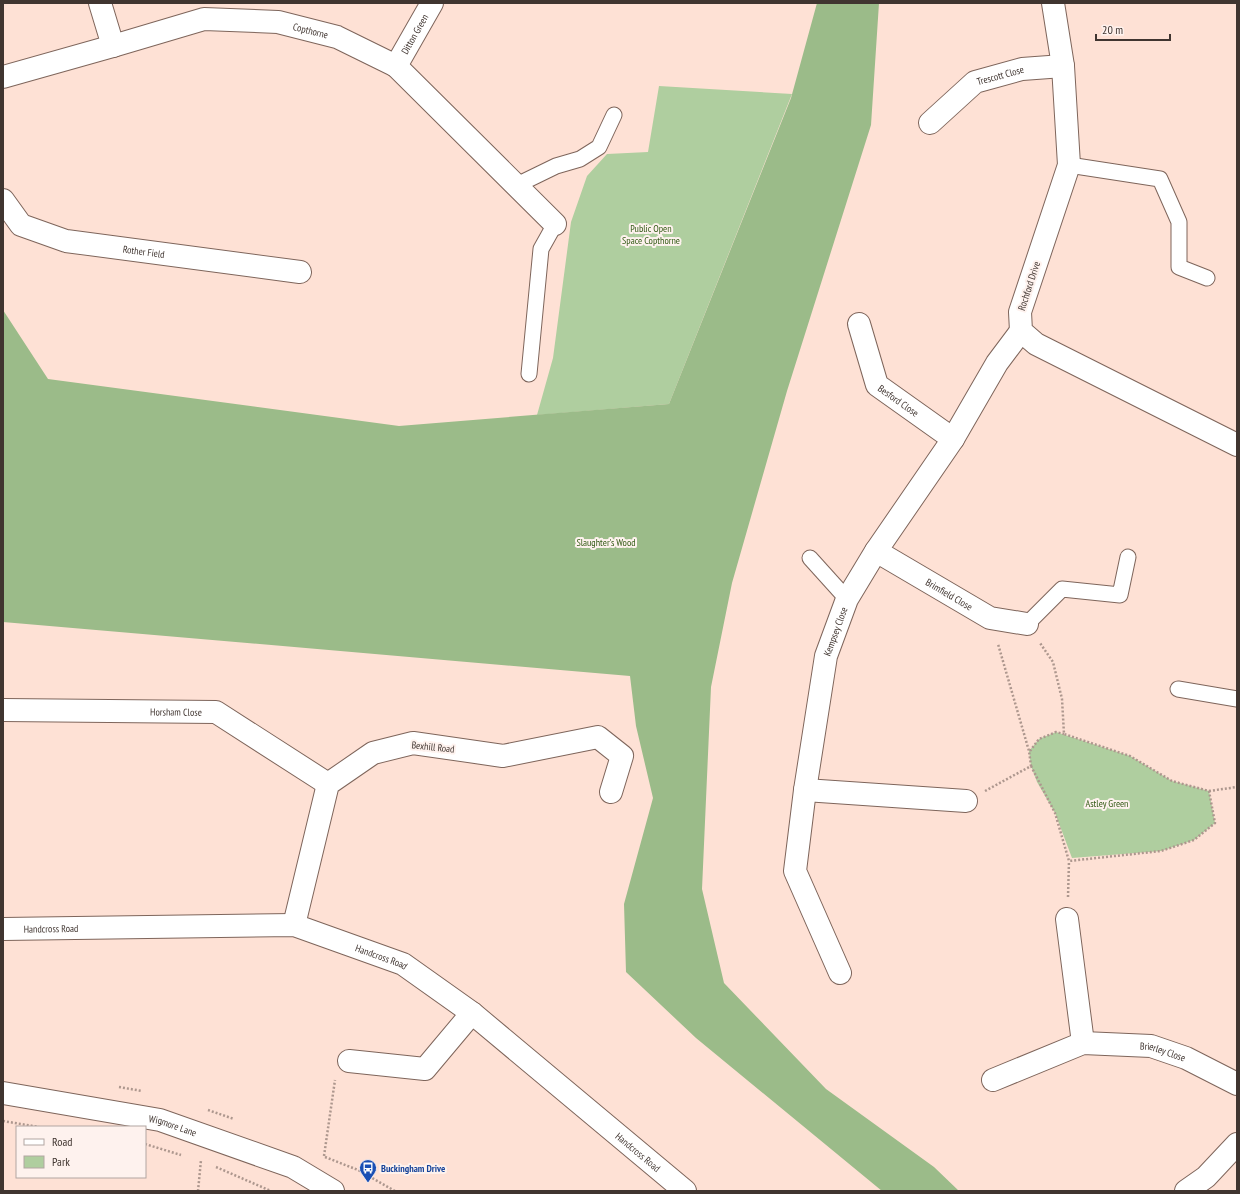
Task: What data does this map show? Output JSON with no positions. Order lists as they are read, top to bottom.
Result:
{
  "streets": {
    "street": [
      "Copthorne",
      "Ditton Green",
      "Trescott Close",
      "Rother Field",
      "Rochford Drive",
      "Besford Close",
      "Brimfield Close",
      "Kempsey Close",
      "Horsham Close",
      "Bexhill Road",
      "Handcross Road",
      "Brierley Close",
      "Wigmore Lane"
    ]
  },
  "crossings": [
    ["Copthorne", "Ditton Green"],
    ["Trescott Close", "Rochford Drive"],
    ["Rochford Drive", "Kempsey Close"],
    ["Besford Close", "Kempsey Close"],
    ["Brimfield Close", "Kempsey Close"],
    ["Horsham Close", "Bexhill Road"]
  ],
  "parks": ["Public Open Space Copthorne", "Slaughter's Wood", "Astley Green"],
  "places": {
    "bus stop": ["Buckingham Drive"]
  },
  "legend": ["Road", "Park"],
  "scale_bar": "20 m"
}
